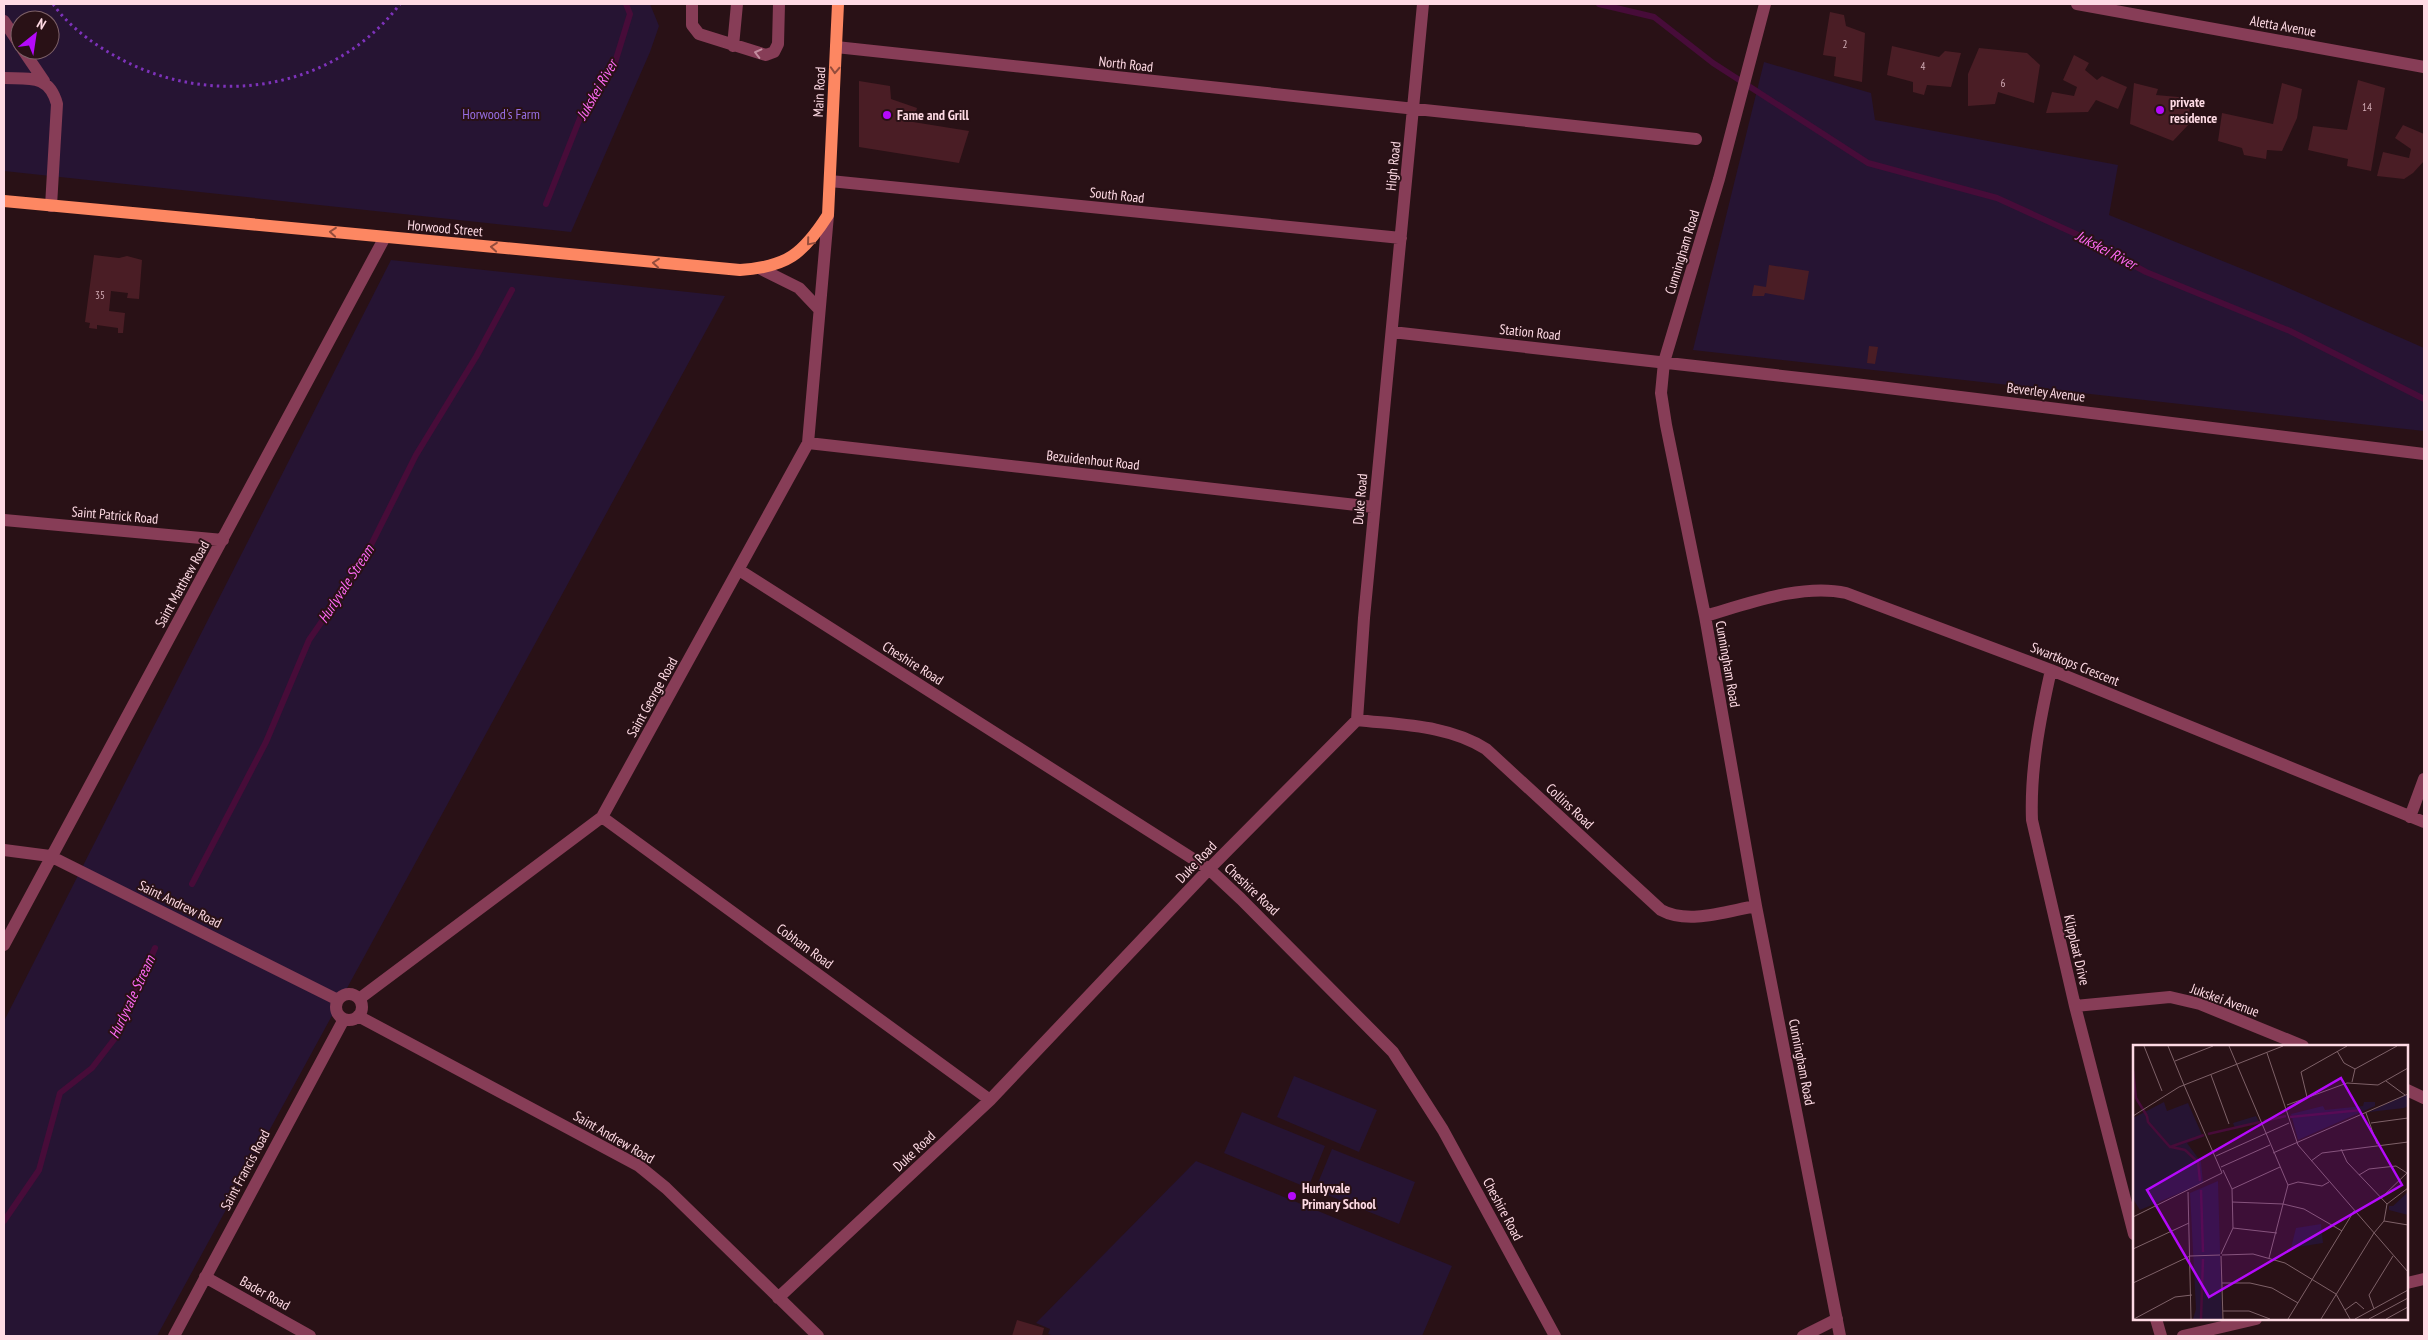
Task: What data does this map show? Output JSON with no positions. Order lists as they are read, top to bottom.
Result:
{
  "streets": {
    "main road": ["Main Road", "Horwood Street"],
    "street": [
      "Aletta Avenue",
      "North Road",
      "High Road",
      "South Road",
      "Cunningham Road",
      "Station Road",
      "Beverley Avenue",
      "Bezuidenhout Road",
      "Duke Road",
      "Saint Patrick Road",
      "Saint Matthew Road",
      "Cheshire Road",
      "Swartkops Crescent",
      "Saint George Road",
      "Collins Road",
      "Saint Andrew Road",
      "Cobham Road",
      "Klipplaat Drive",
      "Jukskei Avenue",
      "Saint Francis Road",
      "Bader Road"
    ]
  },
  "crossings": [
    ["North Road", "Main Road"],
    ["North Road", "High Road"],
    ["Main Road", "South Road"],
    ["Main Road", "Horwood Street"],
    ["High Road", "South Road"],
    ["High Road", "Station Road"],
    ["High Road", "Duke Road"],
    ["South Road", "Horwood Street"],
    ["Horwood Street", "Saint Matthew Road"],
    ["Horwood Street", "Saint George Road"],
    ["Cunningham Road", "Station Road"],
    ["Cunningham Road", "Beverley Avenue"],
    ["Cunningham Road", "Swartkops Crescent"],
    ["Cunningham Road", "Collins Road"],
    ["Station Road", "Beverley Avenue"],
    ["Station Road", "Duke Road"],
    ["Bezuidenhout Road", "Duke Road"],
    ["Bezuidenhout Road", "Saint George Road"],
    ["Duke Road", "Cheshire Road"],
    ["Duke Road", "Collins Road"],
    ["Duke Road", "Saint Andrew Road"],
    ["Duke Road", "Cobham Road"],
    ["Saint Patrick Road", "Saint Matthew Road"],
    ["Saint Matthew Road", "Saint Andrew Road"],
    ["Cheshire Road", "Saint George Road"],
    ["Swartkops Crescent", "Klipplaat Drive"],
    ["Saint George Road", "Saint Andrew Road"],
    ["Saint George Road", "Cobham Road"],
    ["Saint George Road", "Saint Francis Road"],
    ["Saint Andrew Road", "Saint Francis Road"],
    ["Klipplaat Drive", "Jukskei Avenue"],
    ["Saint Francis Road", "Bader Road"]
  ],
  "one_way": ["Main Road", "Horwood Street"],
  "water": ["Jukskei River", "Hurlyvale Stream"],
  "parks": ["Horwood's Farm"],
  "places": ["private residence", "Fame and Grill", "Hurlyvale Primary School"],
  "house_numbers": [
    "2",
    "4",
    "6",
    "14",
    "35"
  ],
  "north": "top right"
}
